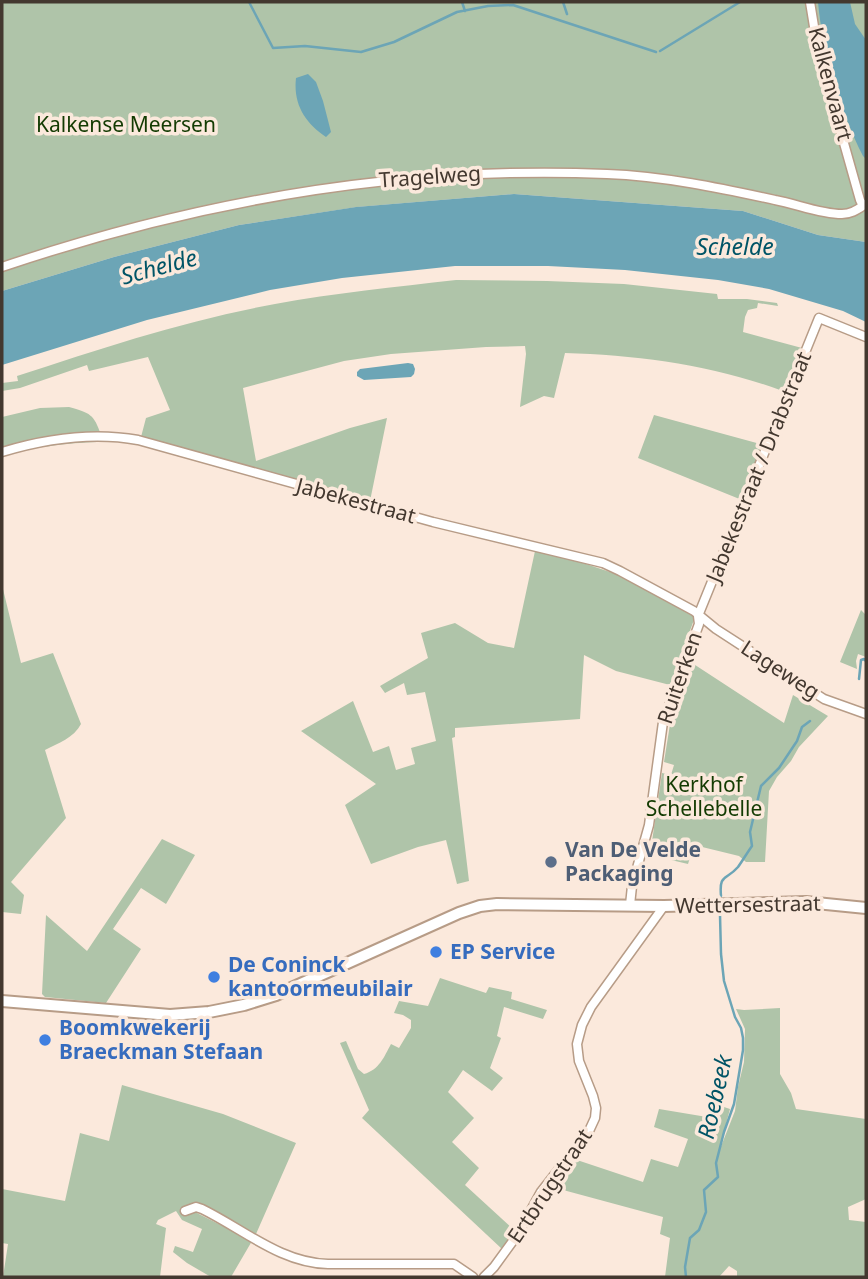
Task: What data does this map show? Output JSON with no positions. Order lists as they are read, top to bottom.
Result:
{
  "streets": {
    "main road": ["Wettersestraat"],
    "street": [
      "Kalkenvaart",
      "Tragelweg",
      "Jabekestraat / Drabstraat",
      "Jabekestraat",
      "Lageweg",
      "Ruiterken",
      "Ertbrugstraat"
    ]
  },
  "crossings": [
    ["Kalkenvaart", "Tragelweg"],
    ["Jabekestraat / Drabstraat", "Jabekestraat"],
    ["Jabekestraat / Drabstraat", "Lageweg"],
    ["Jabekestraat / Drabstraat", "Ruiterken"],
    ["Jabekestraat", "Lageweg"],
    ["Jabekestraat", "Ruiterken"],
    ["Lageweg", "Ruiterken"],
    ["Ruiterken", "Wettersestraat"],
    ["Wettersestraat", "Ertbrugstraat"]
  ],
  "water": ["Schelde", "Roebeek"],
  "parks": ["Kalkense Meersen", "Kerkhof Schellebelle"],
  "places": [
    "Van De Velde Packaging",
    "EP Service",
    "De Coninck kantoormeubilair",
    "Boomkwekerij Braeckman Stefaan"
  ]
}
